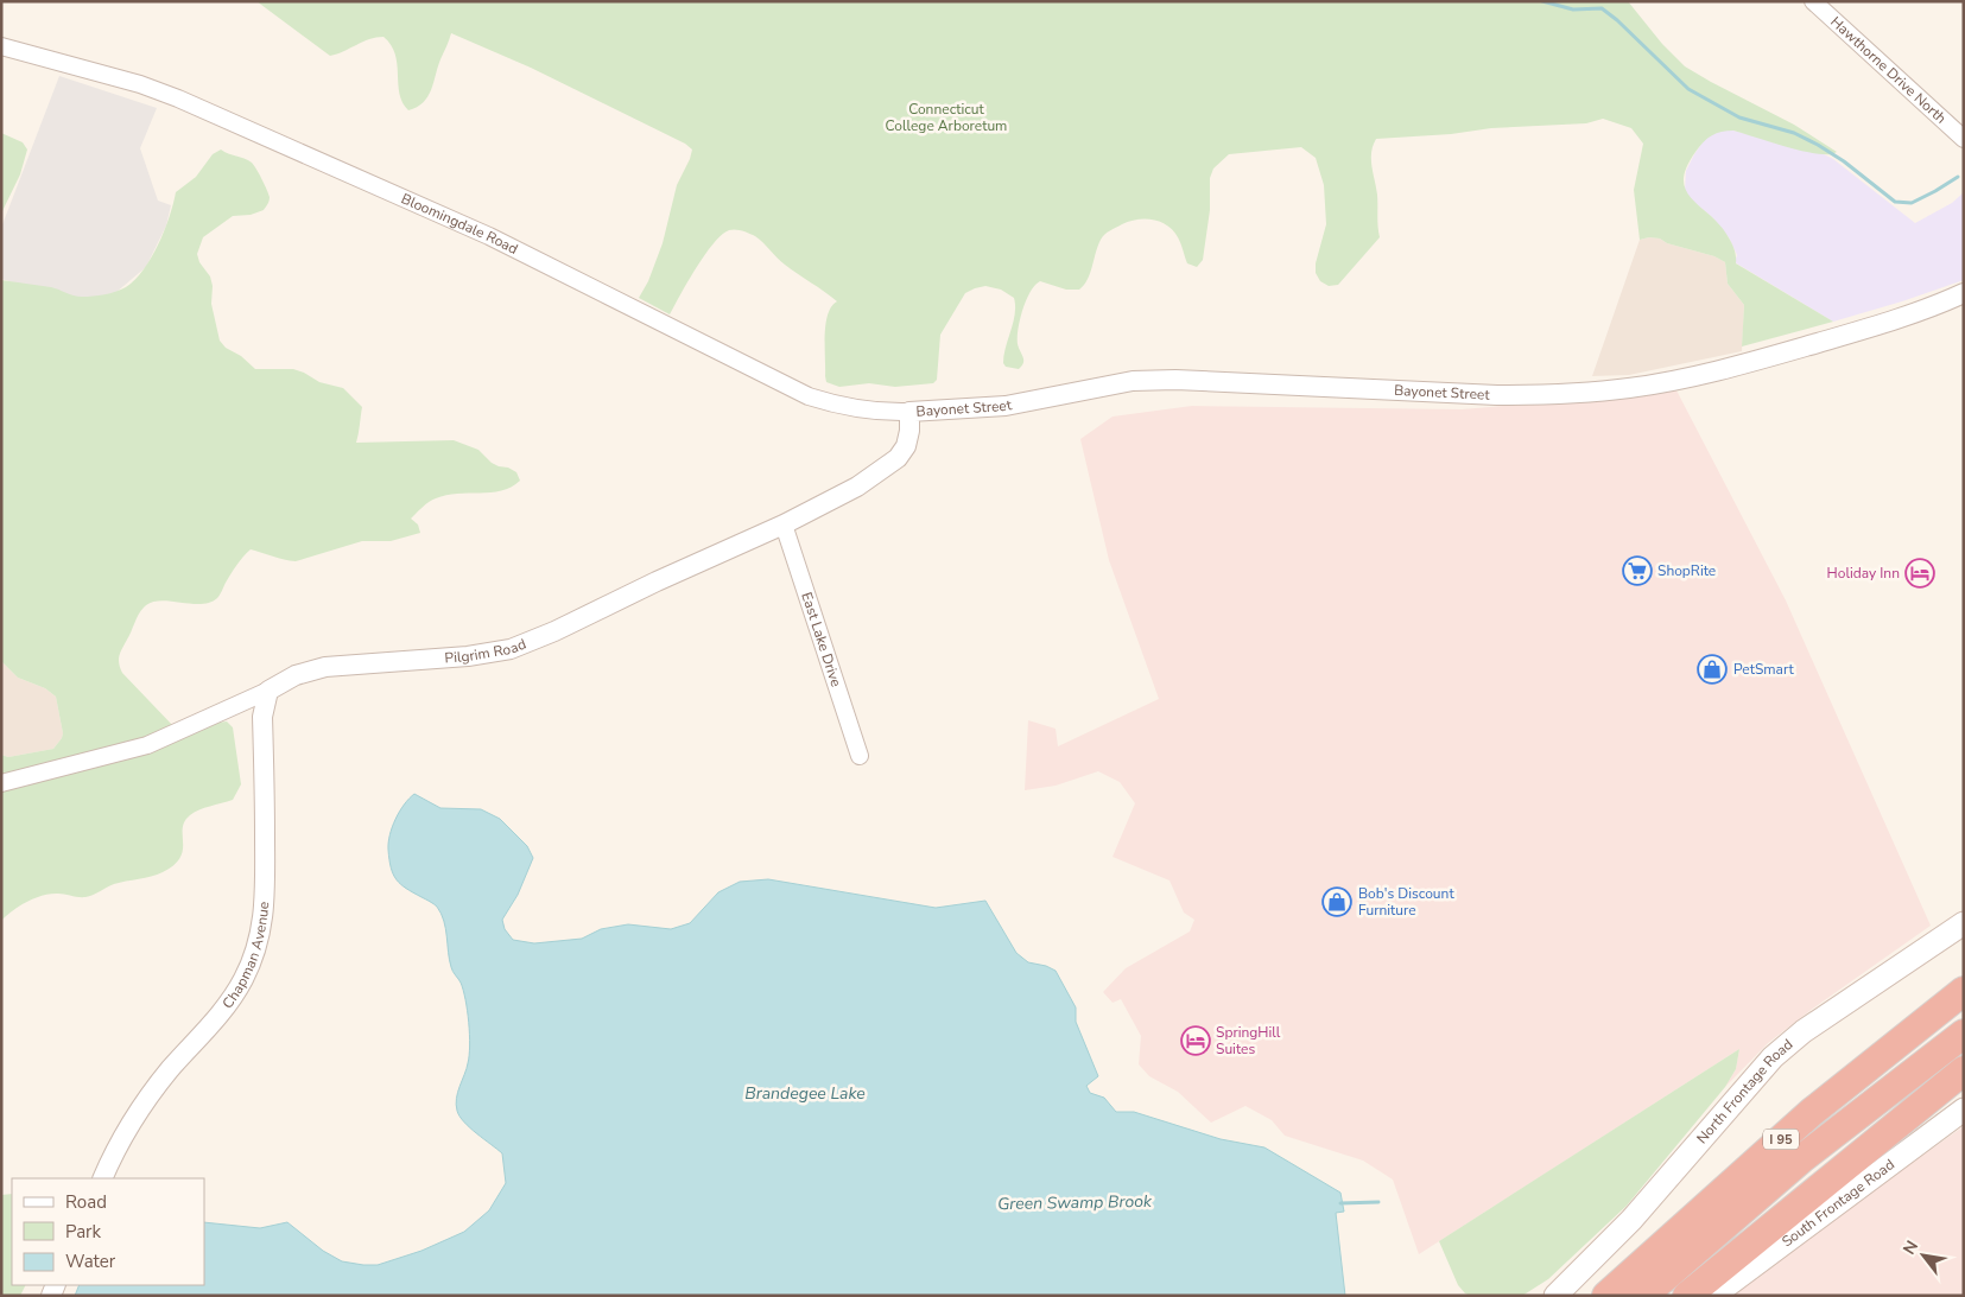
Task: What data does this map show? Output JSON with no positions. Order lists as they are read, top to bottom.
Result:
{
  "streets": {
    "highway": ["I 95"],
    "main road": ["North Frontage Road", "South Frontage Road"],
    "street": [
      "Hawthorne Drive North",
      "Bloomingdale Road",
      "Bayonet Street",
      "East Lake Drive",
      "Pilgrim Road",
      "Chapman Avenue"
    ]
  },
  "crossings": [
    ["Bloomingdale Road", "Bayonet Street"],
    ["Bloomingdale Road", "Pilgrim Road"],
    ["Bayonet Street", "Pilgrim Road"],
    ["East Lake Drive", "Pilgrim Road"],
    ["Pilgrim Road", "Chapman Avenue"]
  ],
  "water": ["Brandegee Lake", "Green Swamp Brook"],
  "parks": ["Connecticut College Arboretum"],
  "places": {
    "supermarket": ["ShopRite"],
    "hotel": ["Holiday Inn", "SpringHill Suites"],
    "shop": ["PetSmart", "Bob's Discount Furniture"]
  },
  "legend": ["Road", "Park", "Water"],
  "north": "top left"
}
